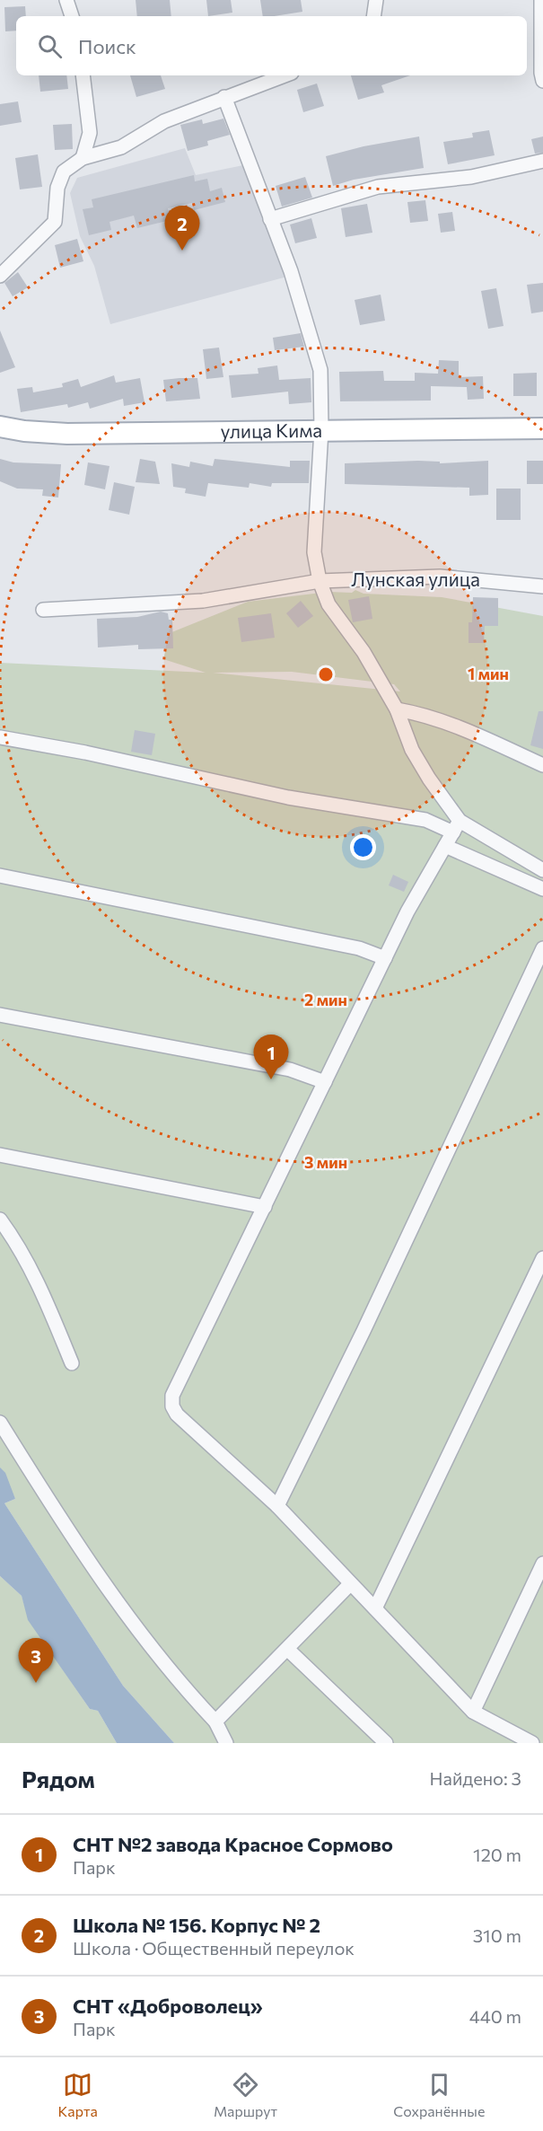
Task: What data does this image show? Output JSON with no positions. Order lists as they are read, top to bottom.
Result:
{
  "streets": {
    "main road": ["улица Кима"],
    "street": ["Лунская улица"]
  },
  "page": {
    "search": "Поиск",
    "pins": ["2", "1", "3"],
    "heading": ["Рядом", "Найдено: 3"],
    "list": [
      {
        "mark": "1",
        "name": "СНТ №2 завода Красное Сормово",
        "note": "Парк",
        "value": "120 m"
      },
      {
        "mark": "2",
        "name": "Школа № 156. Корпус № 2",
        "note": "Школа · Общественный переулок",
        "value": "310 m"
      },
      {
        "mark": "3",
        "name": "СНТ «Доброволец»",
        "note": "Парк",
        "value": "440 m"
      }
    ],
    "nav": ["Карта", "Маршрут", "Сохранённые"]
  },
  "rings": ["1 мин", "2 мин", "3 мин"]
}
